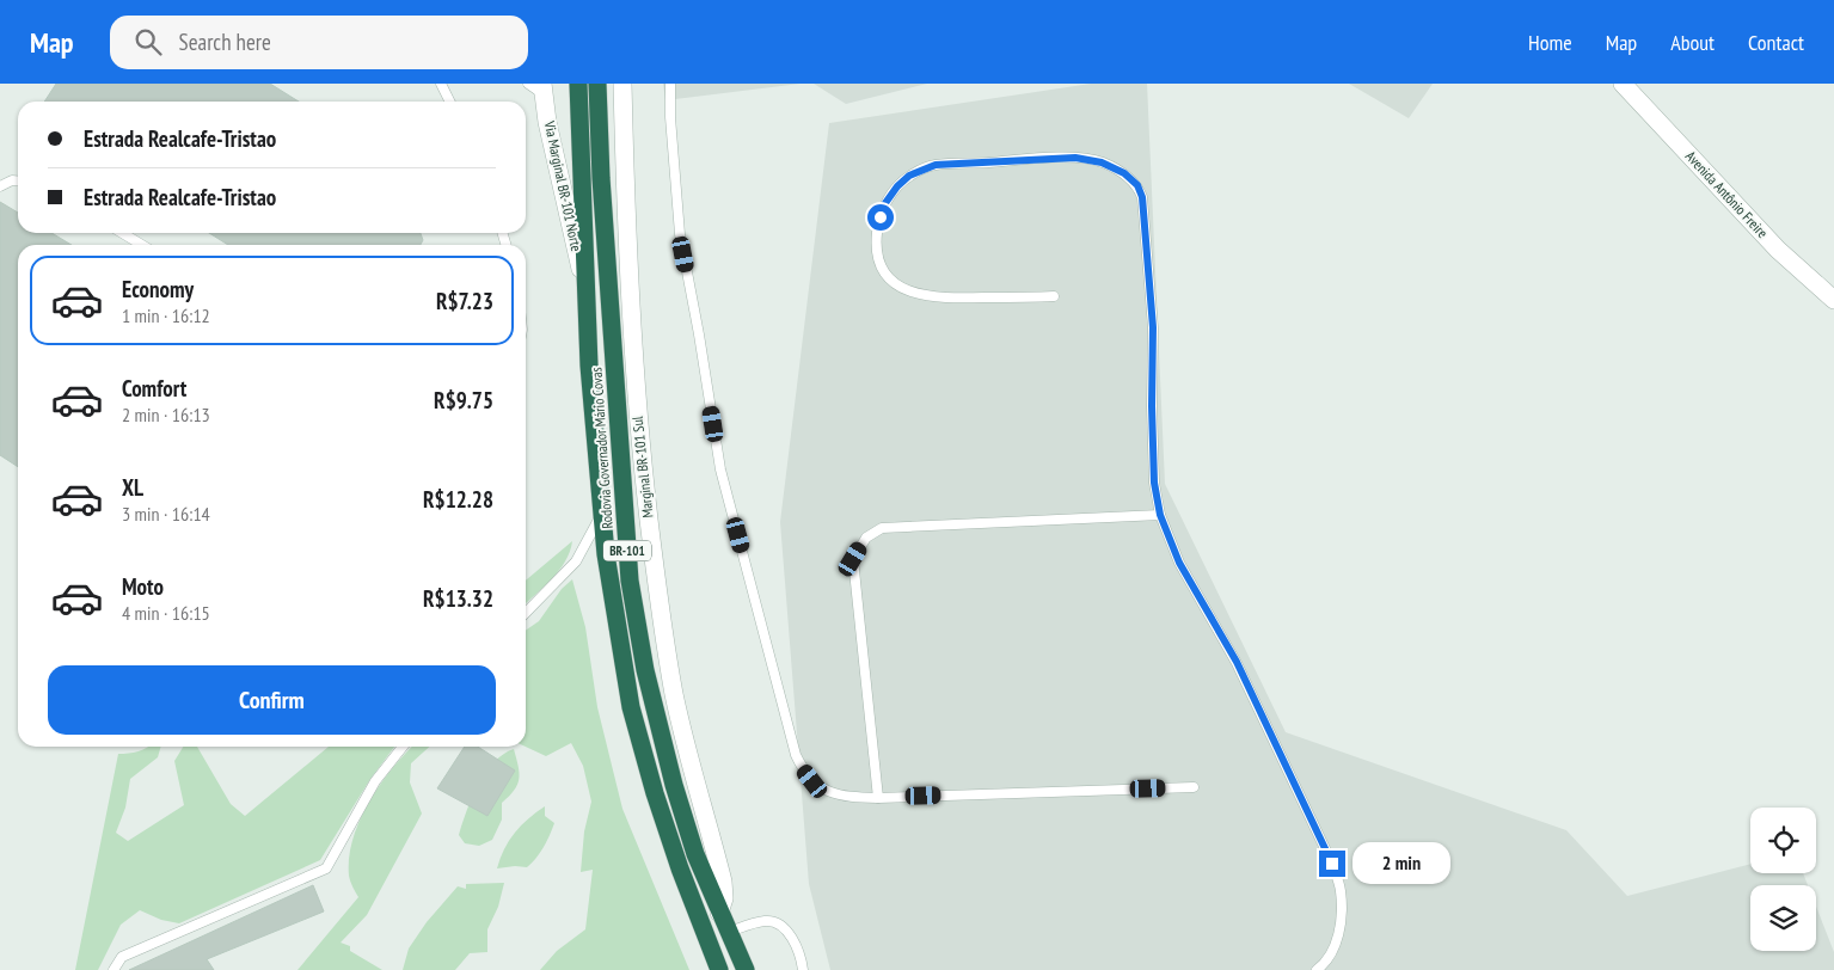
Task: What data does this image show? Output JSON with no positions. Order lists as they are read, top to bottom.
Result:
{
  "streets": {
    "highway": ["Rodovia Governador Mário Covas", "BR-101"],
    "street": ["Via Marginal BR-101 Norte", "Avenida Antônio Freire", "Marginal BR-101 Sul"]
  },
  "crossings": [
    ["Via Marginal BR-101 Norte", "Rodovia Governador Mário Covas"],
    ["Rodovia Governador Mário Covas", "Marginal BR-101 Sul"]
  ],
  "page": {
    "header": "Map",
    "search": "Search here",
    "nav": [
      "Home",
      "Map",
      "About",
      "Contact"
    ],
    "banner": ["Estrada Realcafe-Tristao", "Estrada Realcafe-Tristao"],
    "list": [
      {
        "name": "Economy",
        "note": "1 min · 16:12",
        "value": "R$7.23"
      },
      {
        "name": "Comfort",
        "note": "2 min · 16:13",
        "value": "R$9.75"
      },
      {
        "name": "XL",
        "note": "3 min · 16:14",
        "value": "R$12.28"
      },
      {
        "name": "Moto",
        "note": "4 min · 16:15",
        "value": "R$13.32"
      }
    ],
    "buttons": "Confirm",
    "bubble": "2 min"
  }
}
